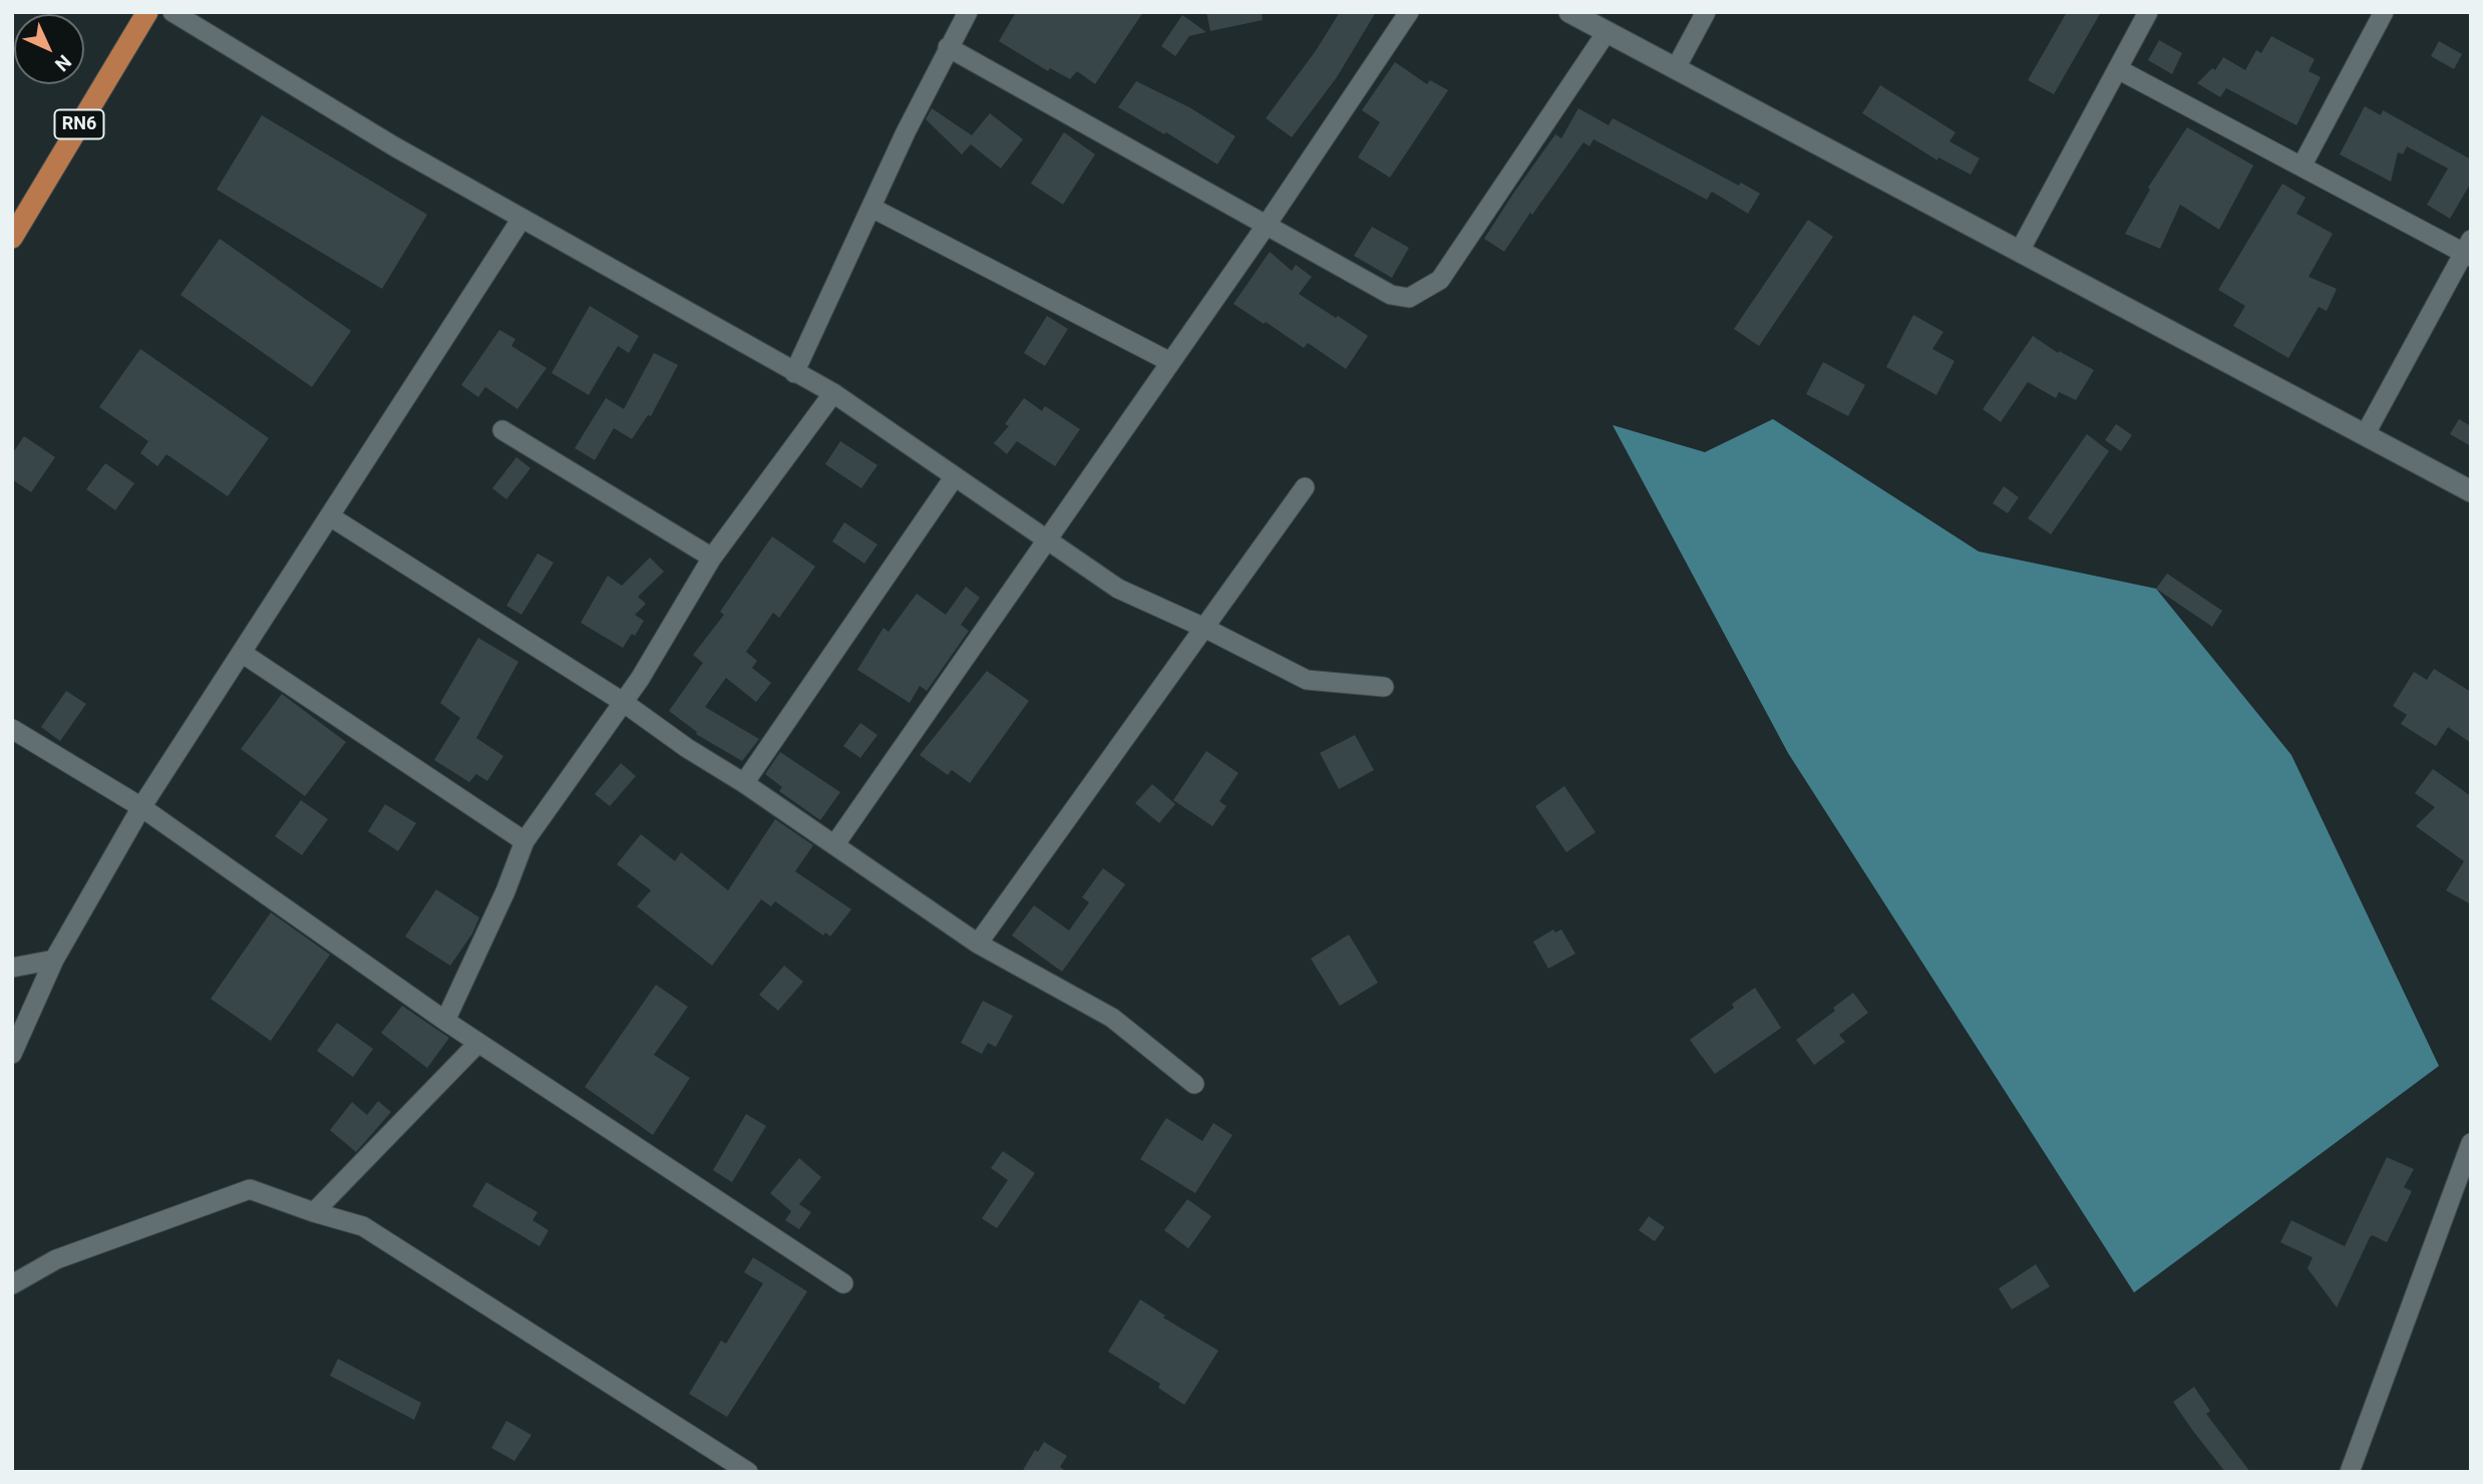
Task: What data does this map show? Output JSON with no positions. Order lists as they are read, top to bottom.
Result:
{
  "streets": {
    "main road": ["RN6"]
  },
  "north": "bottom right"
}
